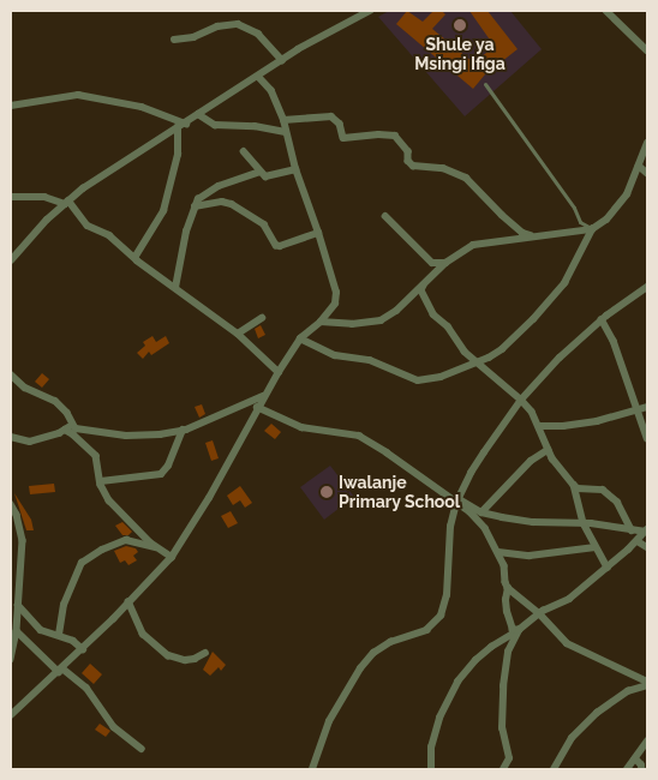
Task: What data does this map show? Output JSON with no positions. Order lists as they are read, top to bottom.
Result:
{
  "places": ["Shule ya Msingi Ifiga", "Iwalanje Primary School"]
}
